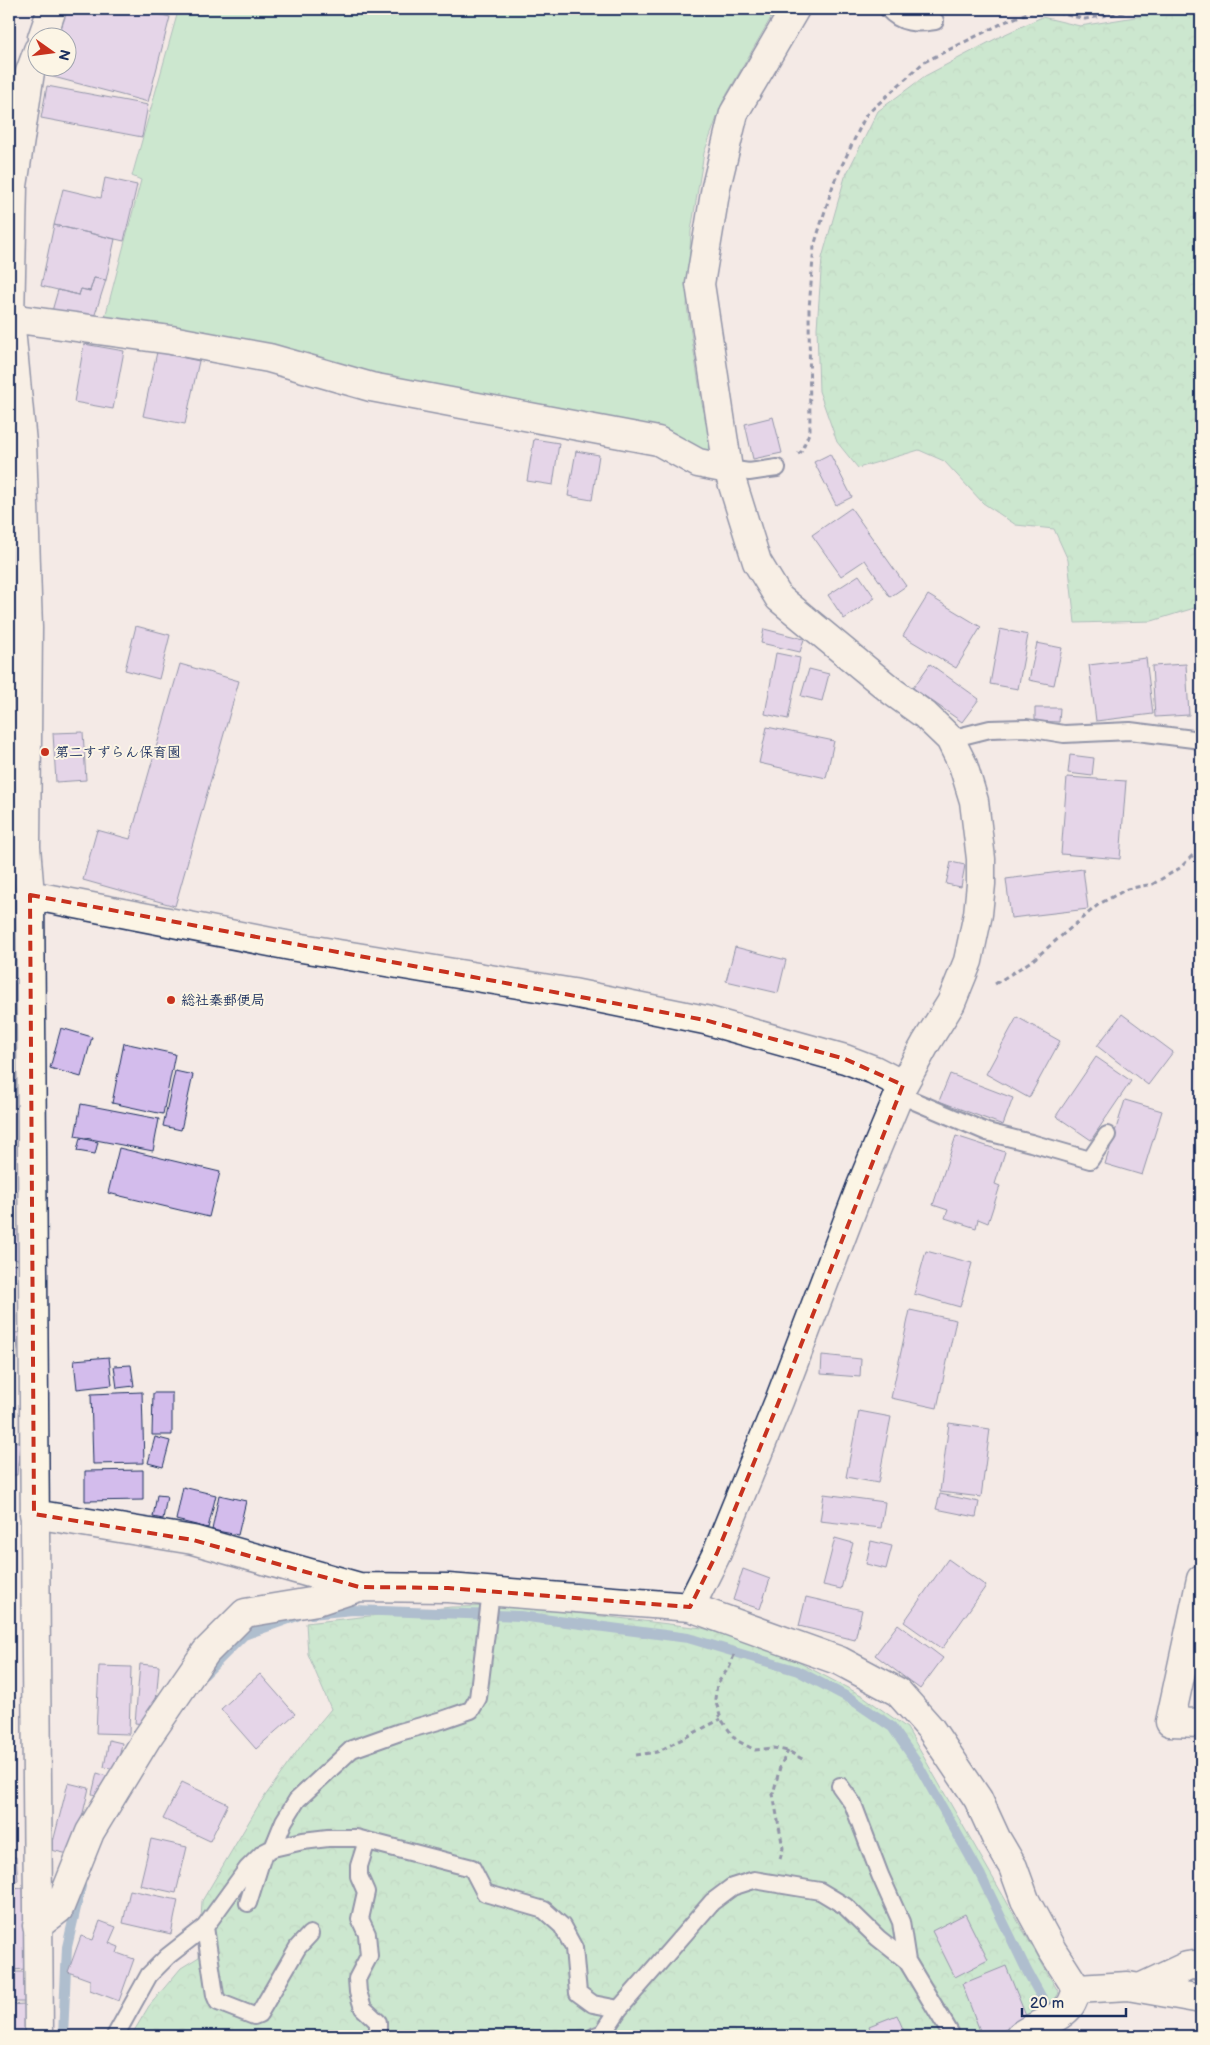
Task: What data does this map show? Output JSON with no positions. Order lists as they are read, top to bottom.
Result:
{
  "places": ["第二すずらん保育園", "総社秦郵便局"],
  "scale_bar": "20 m",
  "north": "right"
}
